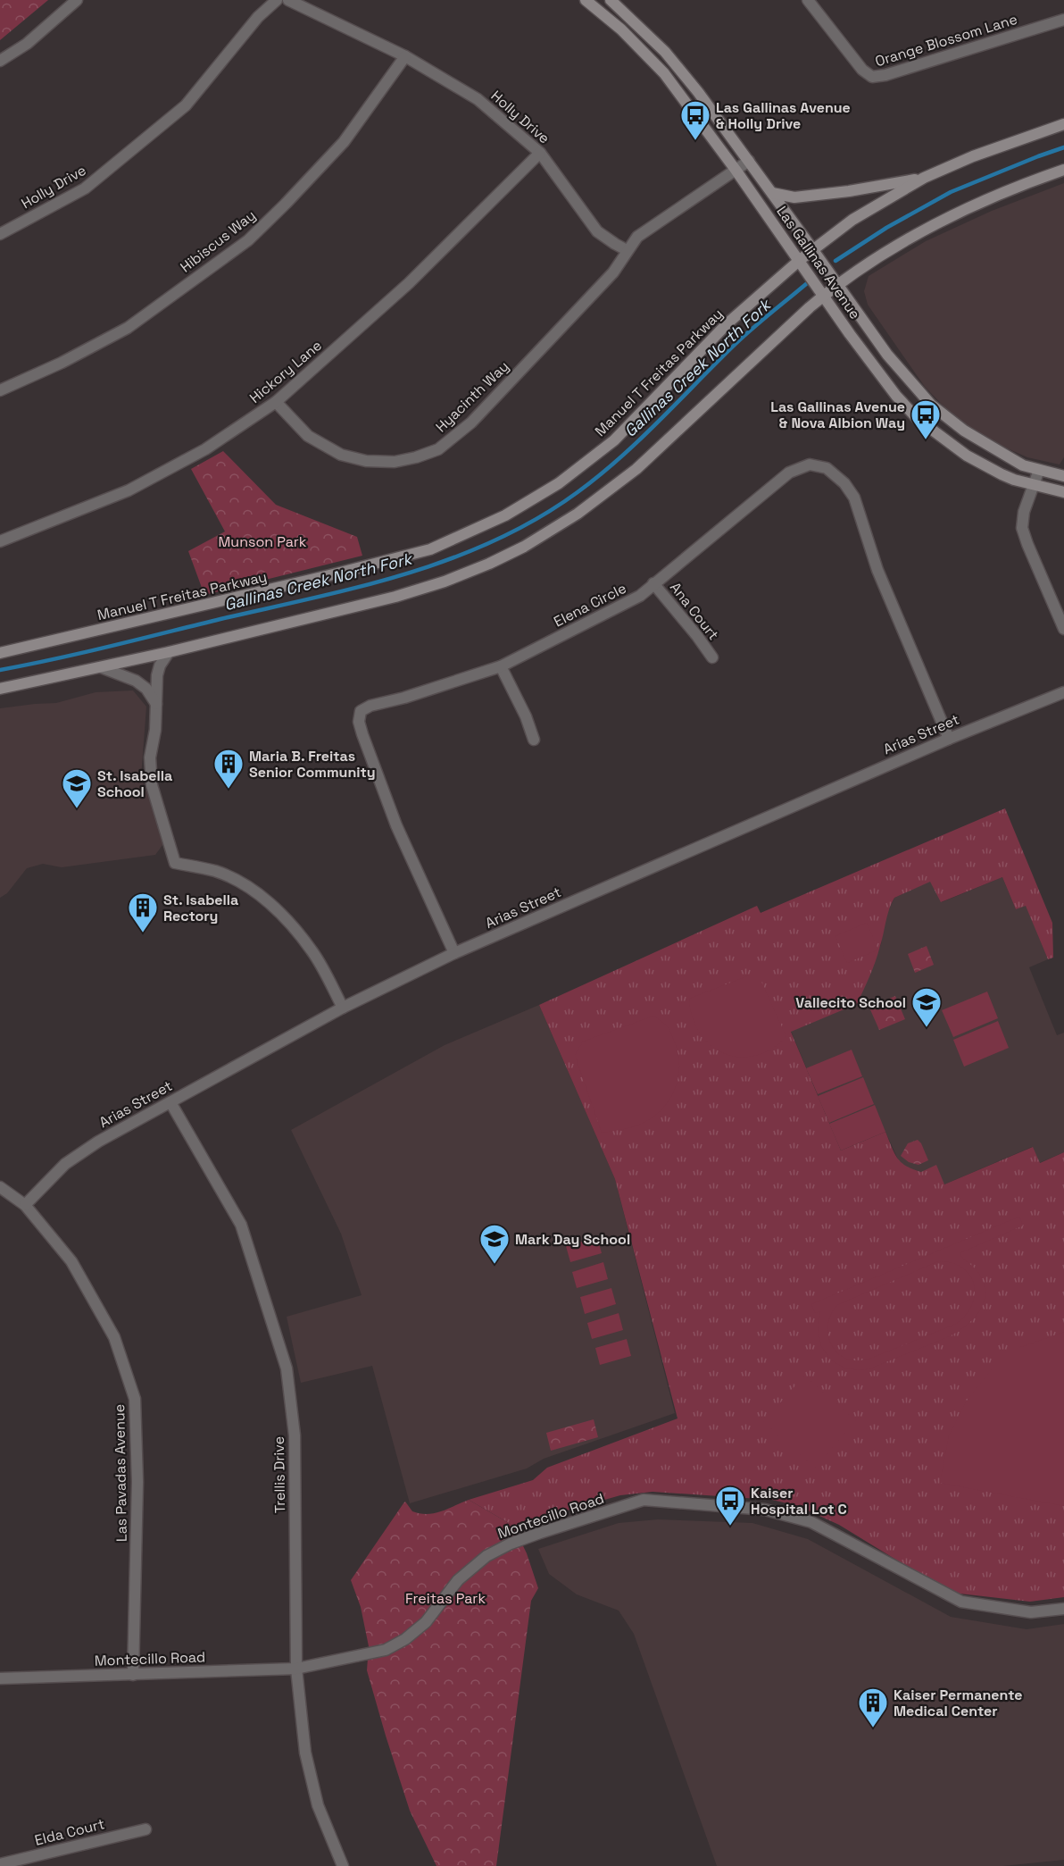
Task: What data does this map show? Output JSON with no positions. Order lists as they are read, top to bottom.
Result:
{
  "streets": {
    "main road": ["Las Gallinas Avenue", "Manuel T Freitas Parkway"],
    "street": [
      "Orange Blossom Lane",
      "Holly Drive",
      "Hibiscus Way",
      "Hickory Lane",
      "Hyacinth Way",
      "Elena Circle",
      "Ana Court",
      "Arias Street",
      "Las Pavadas Avenue",
      "Trellis Drive",
      "Montecillo Road",
      "Elda Court"
    ]
  },
  "crossings": [
    ["Holly Drive", "Hibiscus Way"],
    ["Holly Drive", "Hickory Lane"],
    ["Holly Drive", "Hyacinth Way"],
    ["Las Gallinas Avenue", "Manuel T Freitas Parkway"],
    ["Hickory Lane", "Hyacinth Way"],
    ["Elena Circle", "Ana Court"],
    ["Elena Circle", "Arias Street"],
    ["Arias Street", "Las Pavadas Avenue"],
    ["Arias Street", "Trellis Drive"],
    ["Las Pavadas Avenue", "Montecillo Road"],
    ["Trellis Drive", "Montecillo Road"]
  ],
  "water": ["Gallinas Creek North Fork"],
  "parks": ["Munson Park", "Freitas Park"],
  "places": {
    "bus stop": ["Las Gallinas Avenue & Holly Drive", "Las Gallinas Avenue & Nova Albion Way", "Kaiser Hospital Lot C"],
    "building": ["Maria B. Freitas Senior Community", "St. Isabella Rectory", "Kaiser Permanente Medical Center"],
    "school or university": ["St. Isabella School", "Vallecito School", "Mark Day School"]
  }
}
